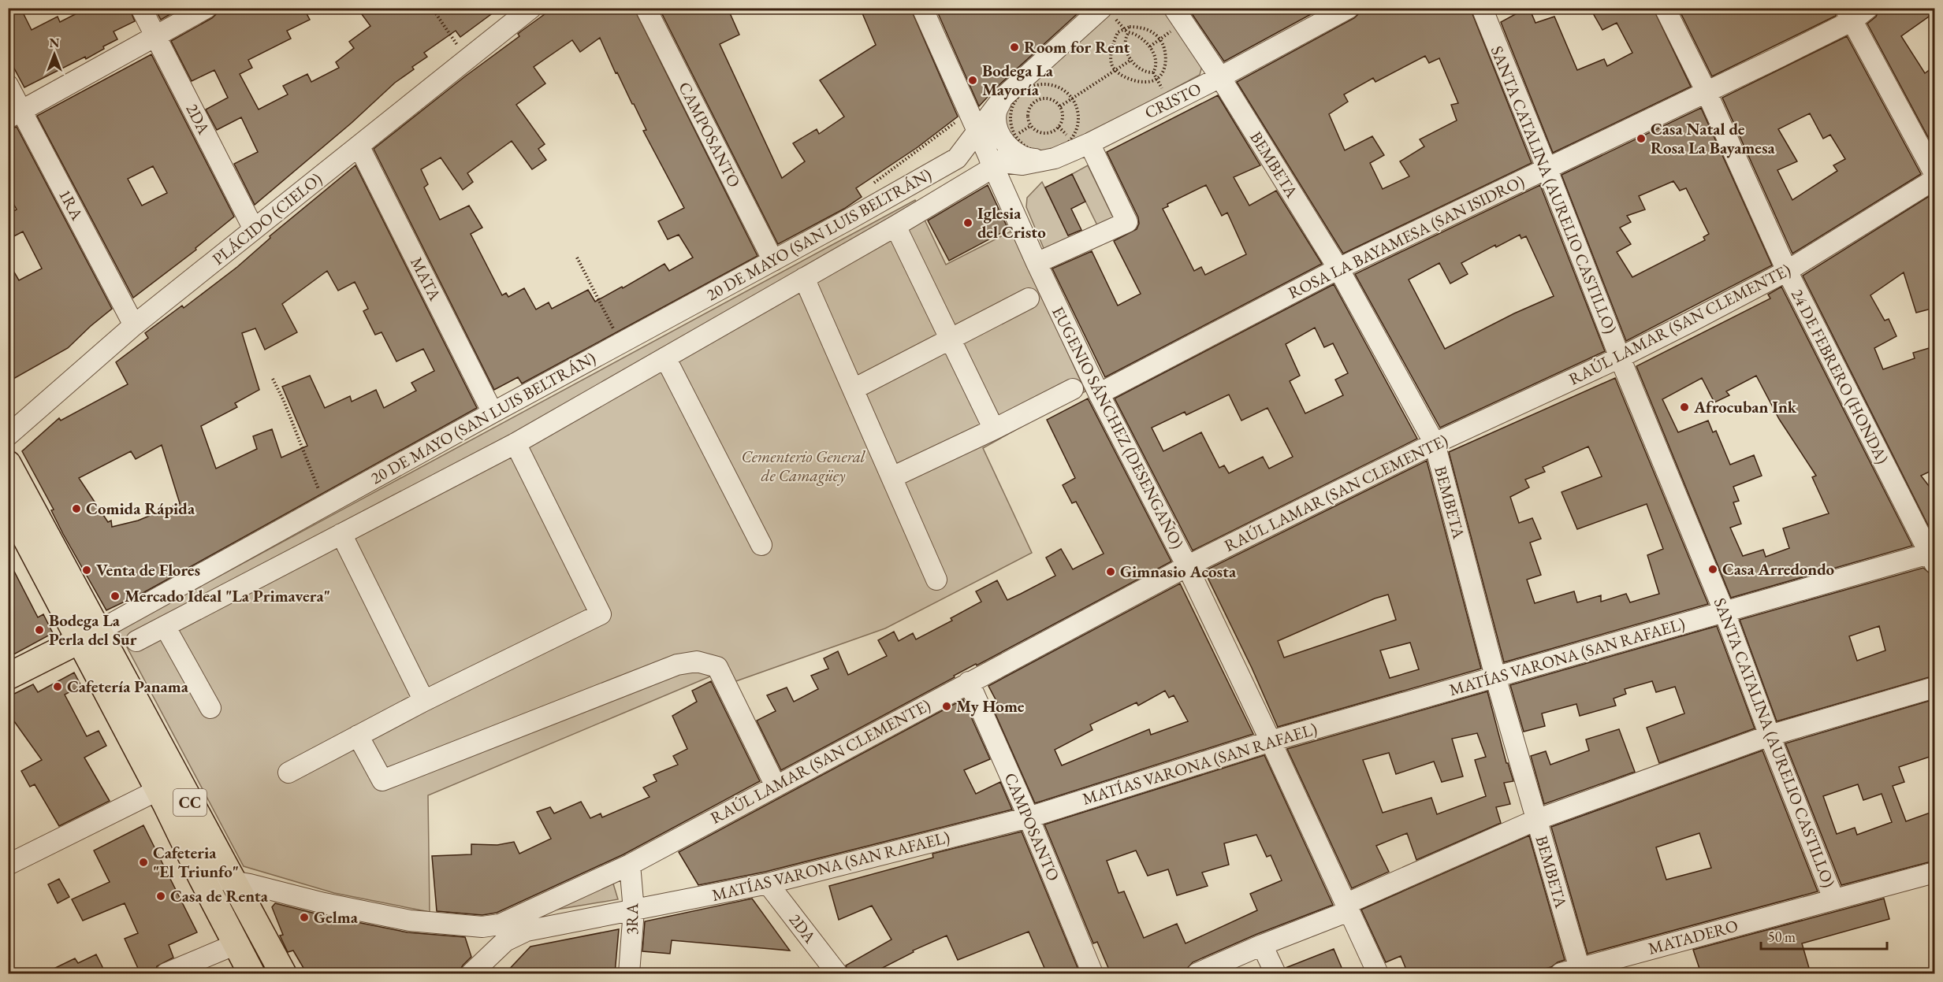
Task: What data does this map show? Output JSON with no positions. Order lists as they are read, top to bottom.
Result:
{
  "streets": {
    "main road": ["20 DE MAYO (SAN LUIS BELTRÁN)", "CC"],
    "street": [
      "CRISTO",
      "2DA",
      "CAMPOSANTO",
      "BEMBETA",
      "SANTA CATALINA (AURELIO CASTILLO)",
      "1RA",
      "PLÁCIDO (CIELO)",
      "ROSA LA BAYAMESA (SAN ISIDRO)",
      "MATA",
      "RAÚL LAMAR (SAN CLEMENTE)",
      "24 DE FEBRERO (HONDA)",
      "EUGENIO SÁNCHEZ (DESENGAÑO)",
      "MATÍAS VARONA (SAN RAFAEL)",
      "3RA",
      "MATADERO"
    ]
  },
  "crossings": [
    ["CRISTO", "BEMBETA"],
    ["CRISTO", "20 DE MAYO (SAN LUIS BELTRÁN)"],
    ["CRISTO", "EUGENIO SÁNCHEZ (DESENGAÑO)"],
    ["2DA", "PLÁCIDO (CIELO)"],
    ["2DA", "MATÍAS VARONA (SAN RAFAEL)"],
    ["CAMPOSANTO", "20 DE MAYO (SAN LUIS BELTRÁN)"],
    ["CAMPOSANTO", "RAÚL LAMAR (SAN CLEMENTE)"],
    ["CAMPOSANTO", "MATÍAS VARONA (SAN RAFAEL)"],
    ["BEMBETA", "ROSA LA BAYAMESA (SAN ISIDRO)"],
    ["BEMBETA", "RAÚL LAMAR (SAN CLEMENTE)"],
    ["BEMBETA", "MATÍAS VARONA (SAN RAFAEL)"],
    ["BEMBETA", "MATADERO"],
    ["SANTA CATALINA (AURELIO CASTILLO)", "ROSA LA BAYAMESA (SAN ISIDRO)"],
    ["SANTA CATALINA (AURELIO CASTILLO)", "RAÚL LAMAR (SAN CLEMENTE)"],
    ["SANTA CATALINA (AURELIO CASTILLO)", "MATÍAS VARONA (SAN RAFAEL)"],
    ["SANTA CATALINA (AURELIO CASTILLO)", "MATADERO"],
    ["1RA", "PLÁCIDO (CIELO)"],
    ["PLÁCIDO (CIELO)", "MATA"],
    ["20 DE MAYO (SAN LUIS BELTRÁN)", "MATA"],
    ["20 DE MAYO (SAN LUIS BELTRÁN)", "EUGENIO SÁNCHEZ (DESENGAÑO)"],
    ["20 DE MAYO (SAN LUIS BELTRÁN)", "CC"],
    ["ROSA LA BAYAMESA (SAN ISIDRO)", "24 DE FEBRERO (HONDA)"],
    ["ROSA LA BAYAMESA (SAN ISIDRO)", "EUGENIO SÁNCHEZ (DESENGAÑO)"],
    ["RAÚL LAMAR (SAN CLEMENTE)", "24 DE FEBRERO (HONDA)"],
    ["RAÚL LAMAR (SAN CLEMENTE)", "EUGENIO SÁNCHEZ (DESENGAÑO)"],
    ["RAÚL LAMAR (SAN CLEMENTE)", "MATÍAS VARONA (SAN RAFAEL)"],
    ["RAÚL LAMAR (SAN CLEMENTE)", "CC"],
    ["RAÚL LAMAR (SAN CLEMENTE)", "3RA"],
    ["24 DE FEBRERO (HONDA)", "MATÍAS VARONA (SAN RAFAEL)"],
    ["EUGENIO SÁNCHEZ (DESENGAÑO)", "MATÍAS VARONA (SAN RAFAEL)"],
    ["MATÍAS VARONA (SAN RAFAEL)", "3RA"]
  ],
  "parks": ["Cementerio General de Camagüey"],
  "places": [
    "Room for Rent",
    "Bodega La Mayoría",
    "Casa Natal de Rosa La Bayamesa",
    "Iglesia del Cristo",
    "Afrocuban Ink",
    "Comida Rápida",
    "Casa Arredondo",
    "Venta de Flores",
    "Gimnasio Acosta",
    "Mercado Ideal \"La Primavera\"",
    "Bodega La Perla del Sur",
    "Cafetería Panama",
    "My Home",
    "Cafeteria \"El Triunfo\"",
    "Casa de Renta",
    "Gelma"
  ],
  "scale_bar": "50 m",
  "north": "top"
}
